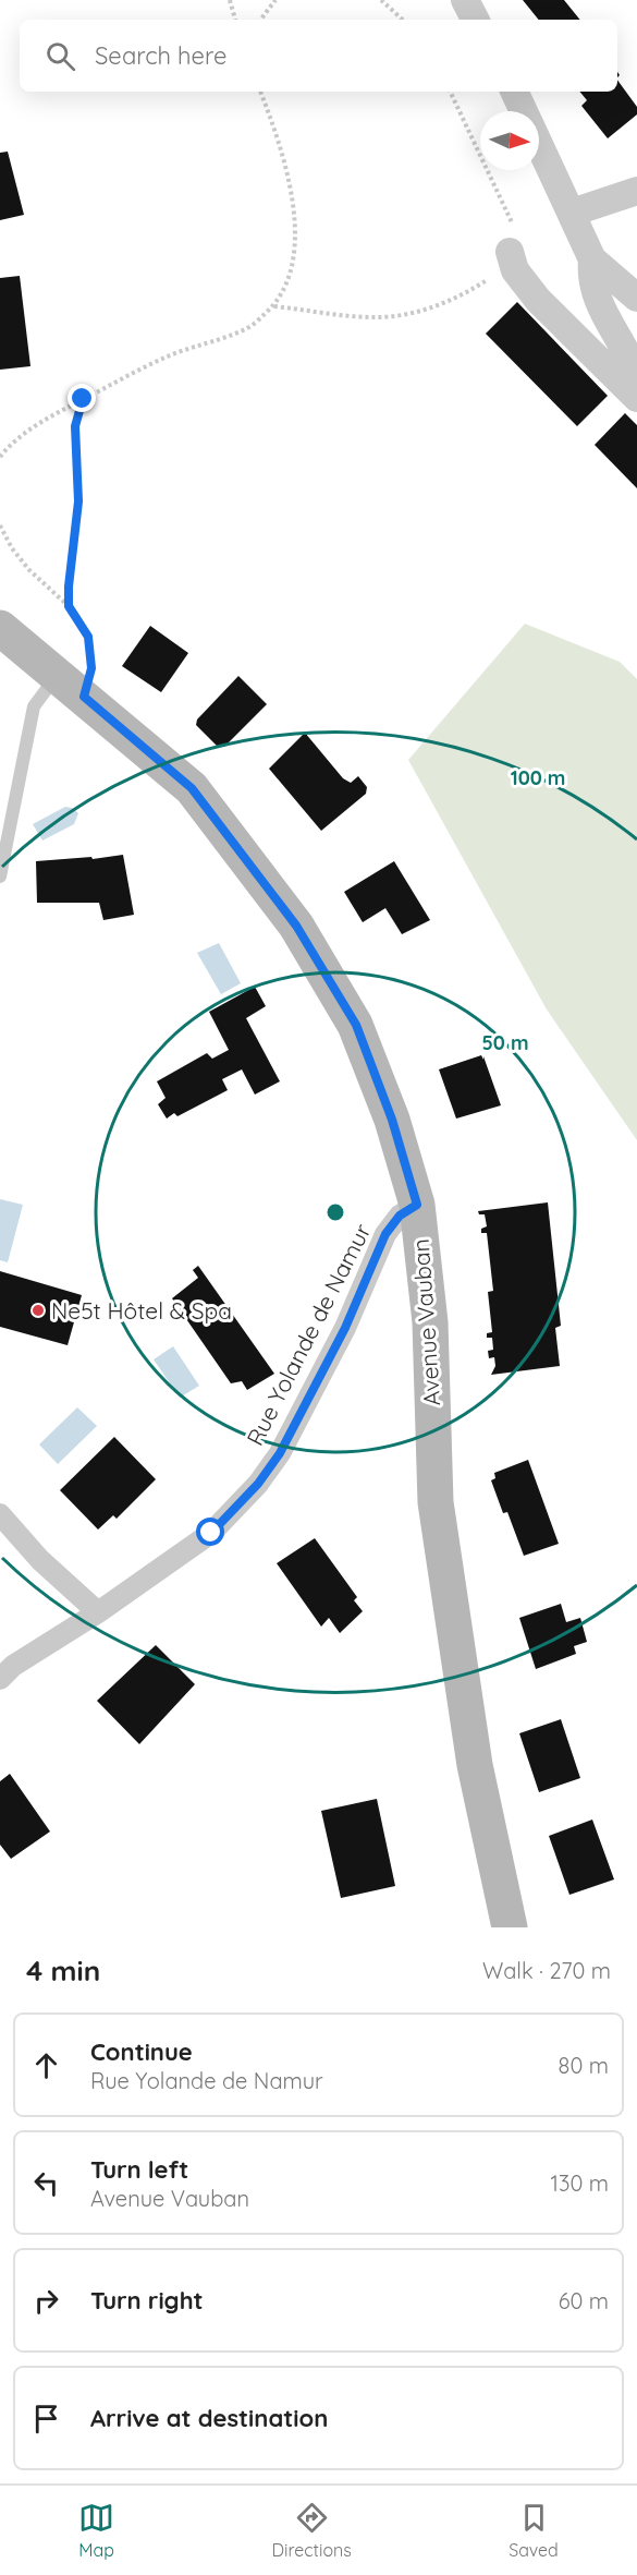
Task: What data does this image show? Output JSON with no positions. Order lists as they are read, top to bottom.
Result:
{
  "streets": {
    "main road": ["Avenue Vauban"],
    "street": ["Rue Yolande de Namur"]
  },
  "crossings": [
    ["Avenue Vauban", "Rue Yolande de Namur"]
  ],
  "places": ["Ne5t Hôtel & Spa"],
  "north": "right",
  "page": {
    "search": "Search here",
    "heading": ["4 min", "Walk · 270 m"],
    "list": [
      ["Continue", "Rue Yolande de Namur", "80 m"],
      ["Turn left", "Avenue Vauban", "130 m"],
      ["Turn right", "60 m"],
      "Arrive at destination"
    ],
    "nav": ["Map", "Directions", "Saved"]
  },
  "rings": ["100 m", "50 m"]
}
